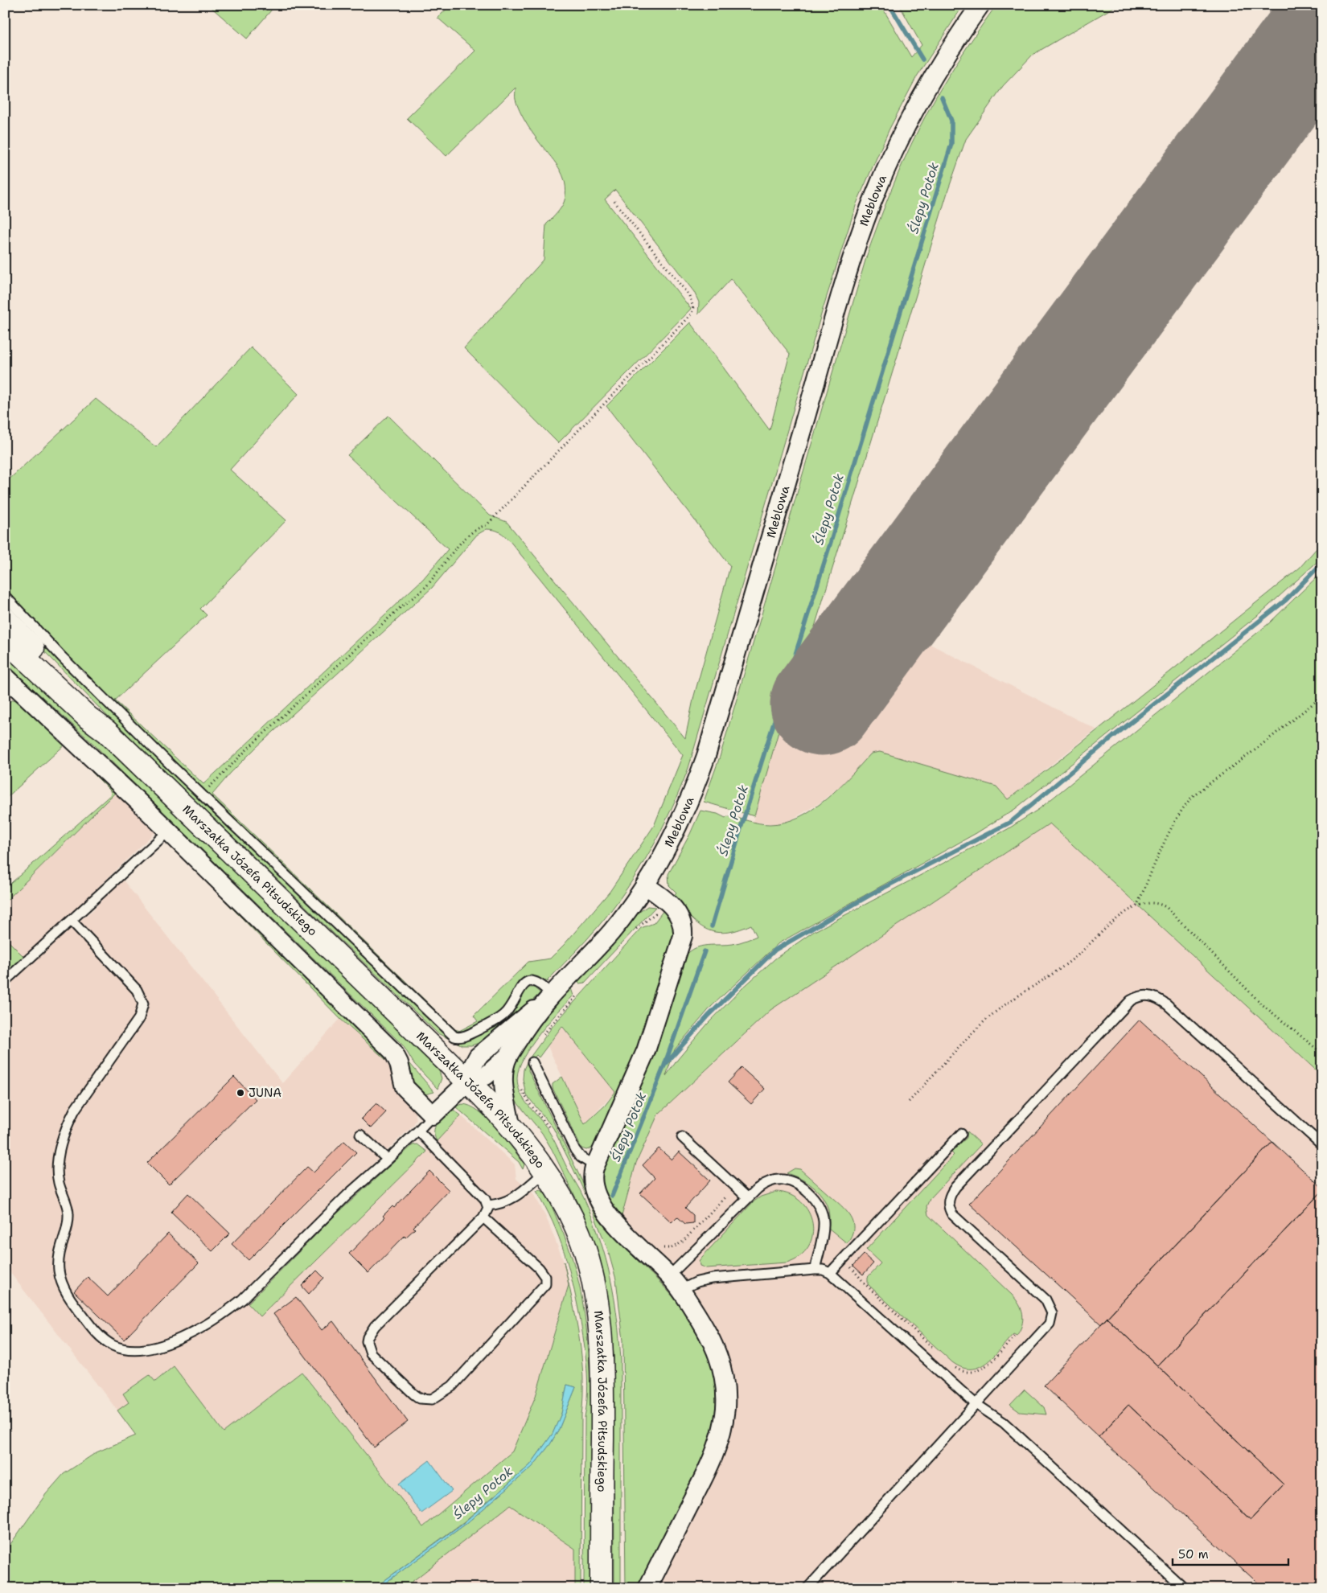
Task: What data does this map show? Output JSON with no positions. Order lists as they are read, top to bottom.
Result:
{
  "streets": {
    "main road": ["Marszałka Józefa Piłsudskiego"],
    "street": ["Meblowa"]
  },
  "crossings": [
    ["Meblowa", "Marszałka Józefa Piłsudskiego"]
  ],
  "water": ["Ślepy Potok"],
  "places": ["JUNA"],
  "scale_bar": "50 m"
}
